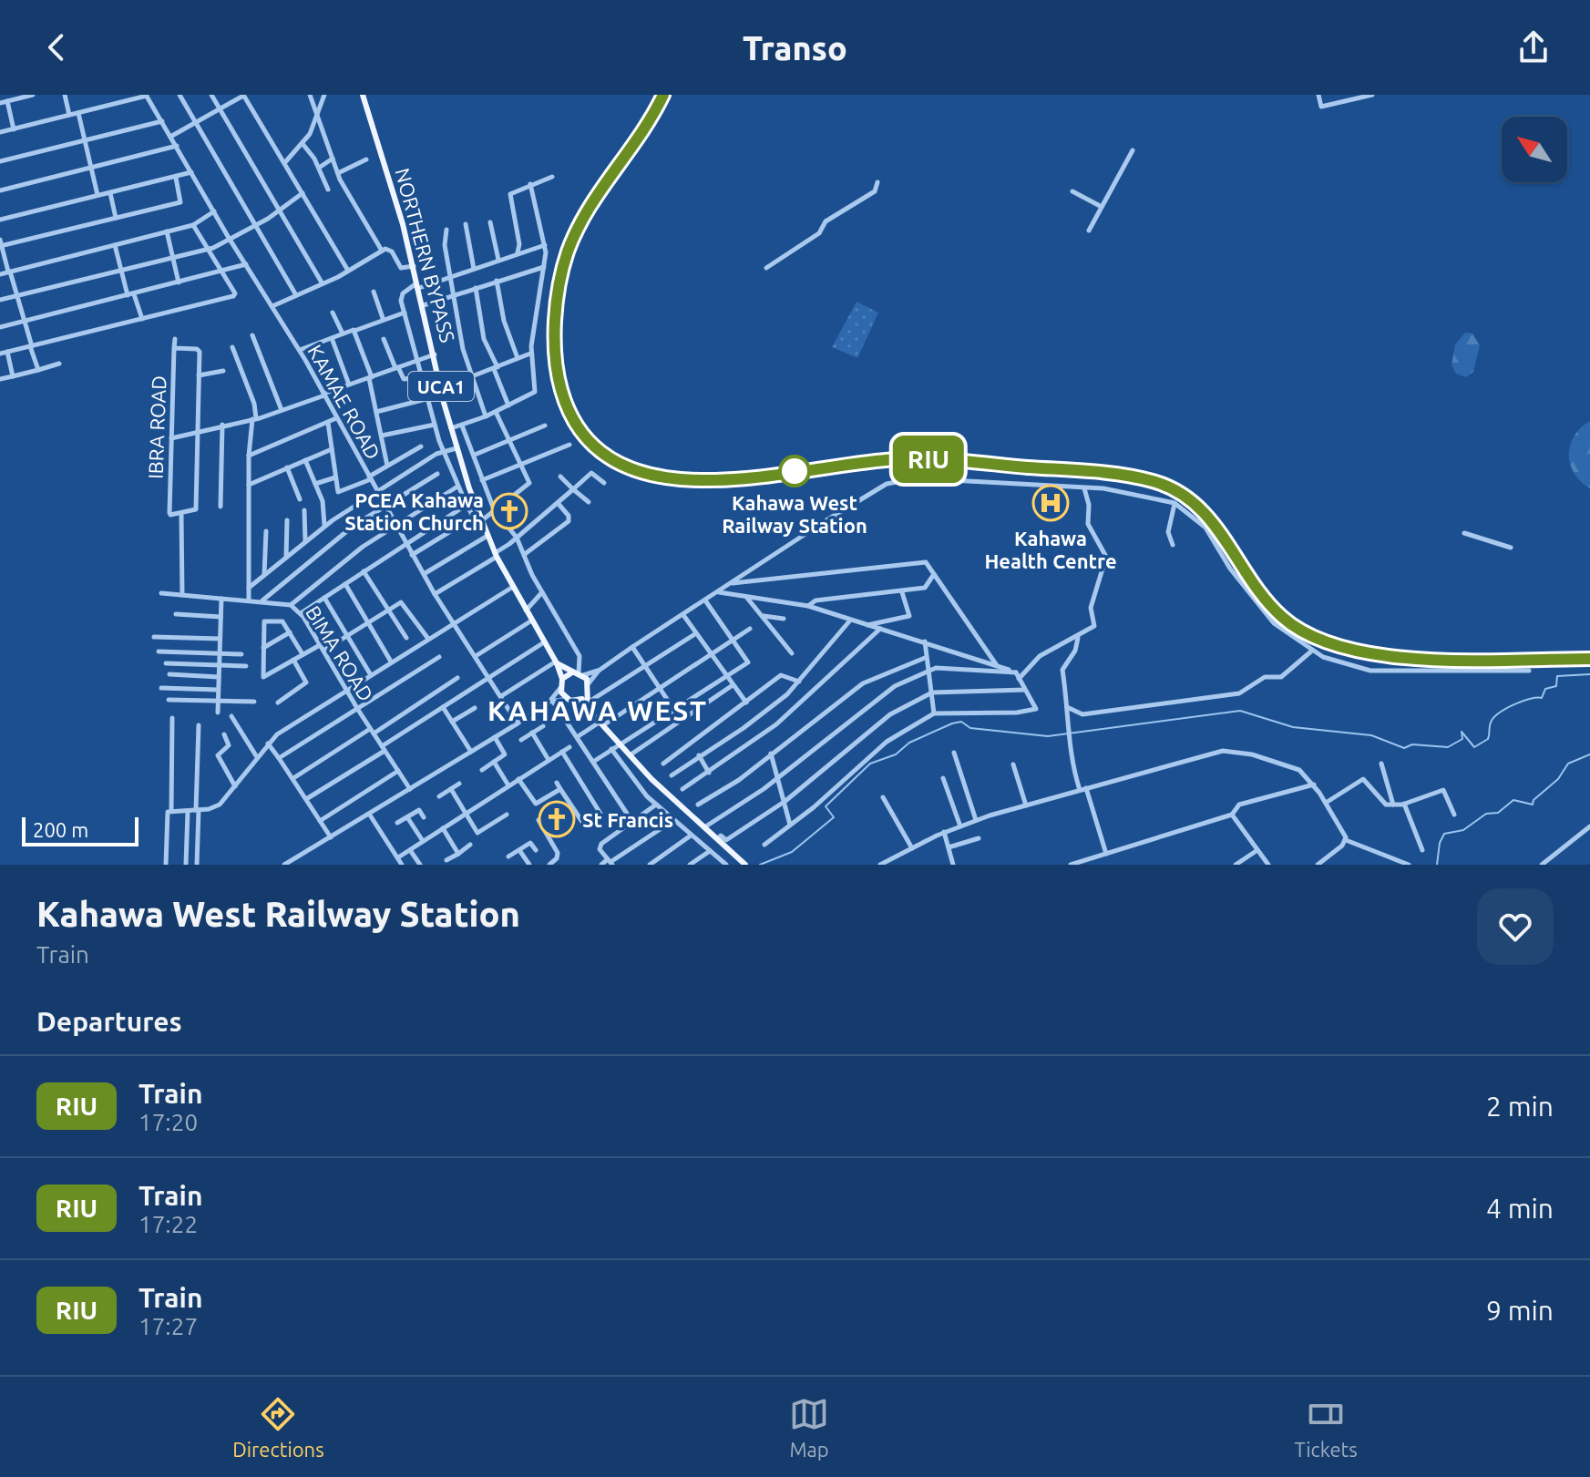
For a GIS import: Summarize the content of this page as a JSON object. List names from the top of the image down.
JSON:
{
  "streets": {
    "main road": ["NORTHERN BYPASS", "UCA1"],
    "street": ["KAMAE ROAD", "IBRA ROAD", "BIMA ROAD"]
  },
  "districts": ["KAHAWA WEST"],
  "places": {
    "other": ["Kahawa West Railway Station"],
    "hospital": ["Kahawa Health Centre"],
    "church": ["PCEA Kahawa Station Church", "St Francis"]
  },
  "scale_bar": "200 m",
  "north": "top left",
  "page": {
    "header": "Transo",
    "on_map": "RIU",
    "scale": "200 m",
    "heading": [
      ["Kahawa West Railway Station", "Train"],
      "Departures"
    ],
    "list": [
      {
        "mark": "RIU",
        "name": "Train",
        "note": "17:20",
        "value": "2 min"
      },
      {
        "mark": "RIU",
        "name": "Train",
        "note": "17:22",
        "value": "4 min"
      },
      {
        "mark": "RIU",
        "name": "Train",
        "note": "17:27",
        "value": "9 min"
      }
    ],
    "tabs": ["Directions", "Map", "Tickets"]
  }
}
